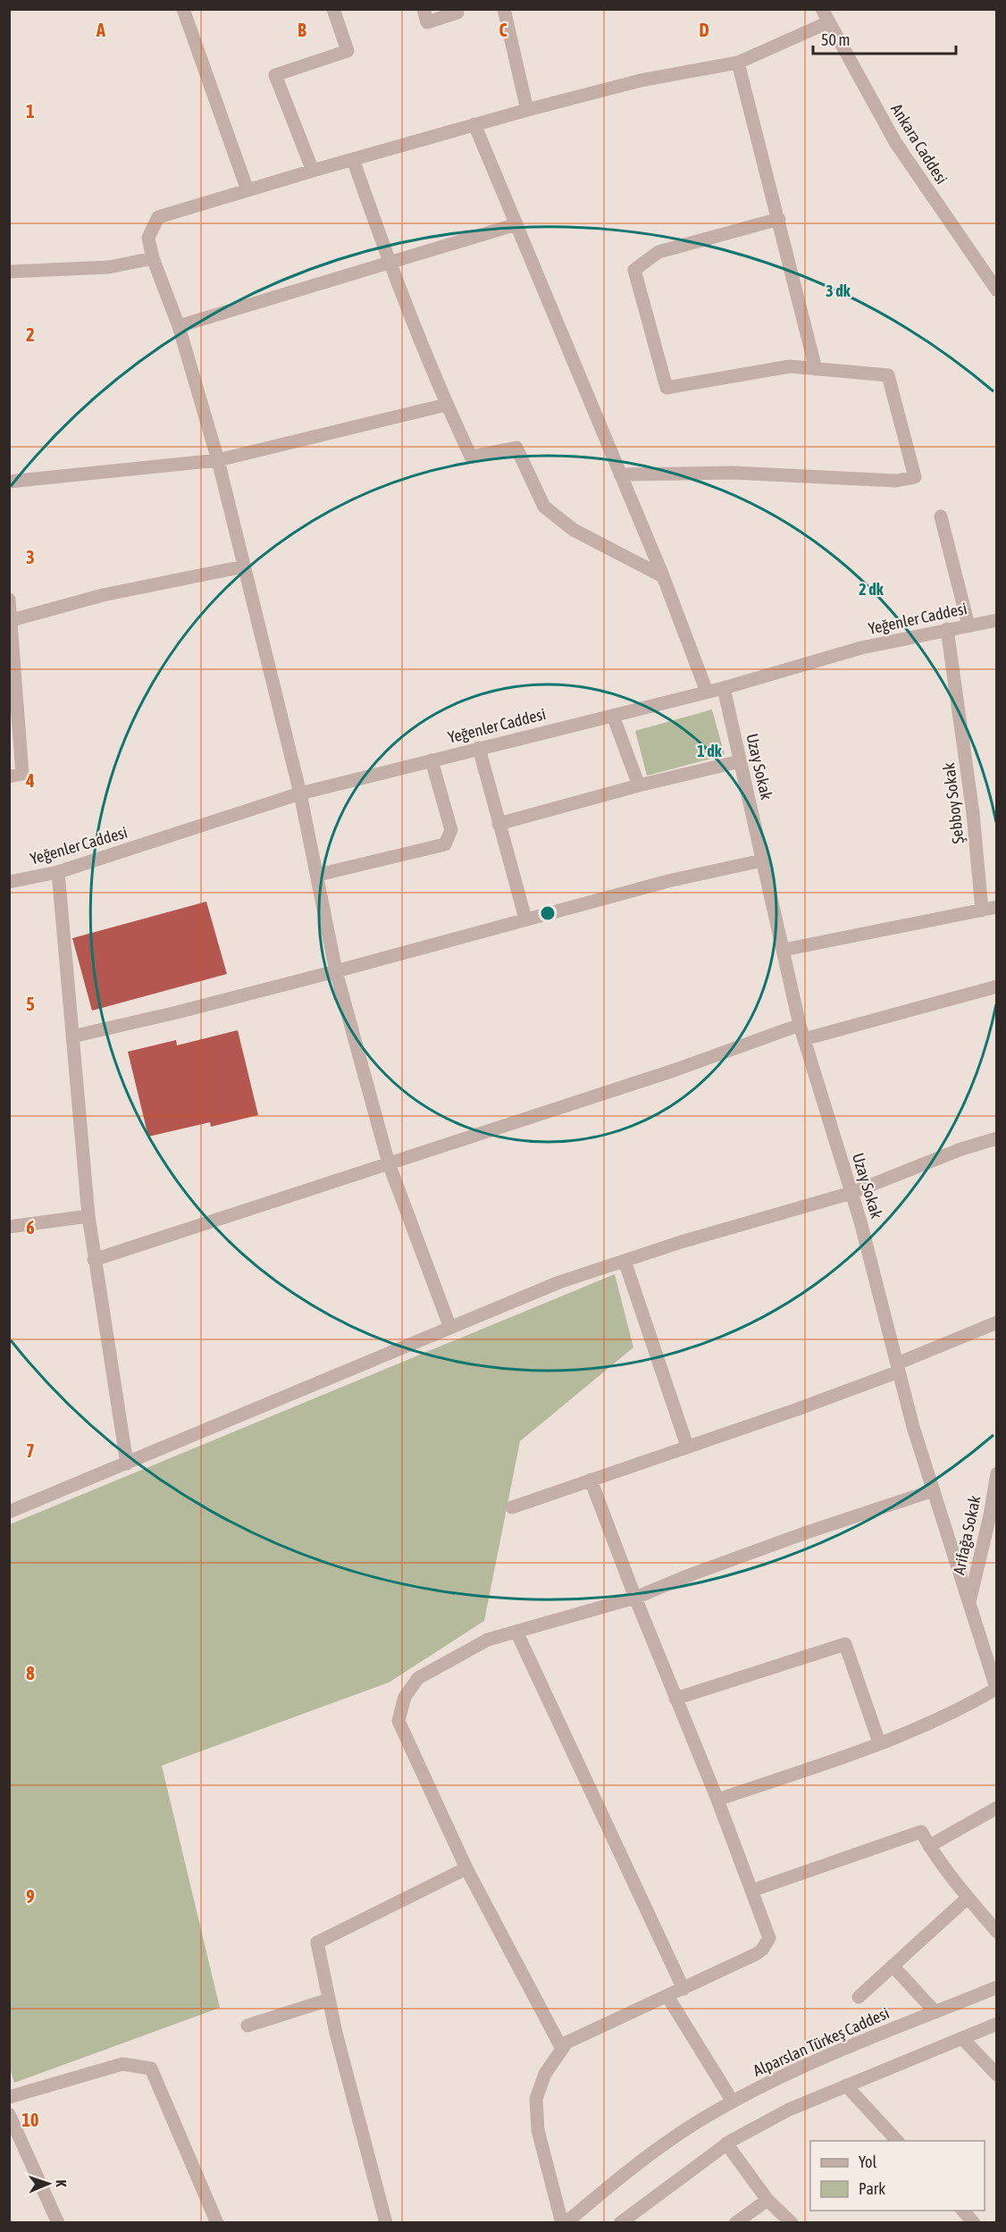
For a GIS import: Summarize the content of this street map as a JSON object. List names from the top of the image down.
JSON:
{
  "streets": {
    "street": [
      "Ankara Caddesi",
      "Yeğenler Caddesi",
      "Uzay Sokak",
      "Şebboy Sokak",
      "Arifağa Sokak",
      "Alparslan Türkeş Caddesi"
    ]
  },
  "crossings": [
    ["Yeğenler Caddesi", "Uzay Sokak"],
    ["Yeğenler Caddesi", "Şebboy Sokak"],
    ["Uzay Sokak", "Arifağa Sokak"]
  ],
  "legend": ["Yol", "Park"],
  "scale_bar": "50 m",
  "north": "right",
  "grid": {
    "columns": [
      "A",
      "B",
      "C",
      "D"
    ],
    "rows": [
      "1",
      "2",
      "3",
      "4",
      "5",
      "6",
      "7",
      "8",
      "9",
      "10"
    ]
  },
  "rings": ["3 dk", "2 dk", "1 dk"]
}
